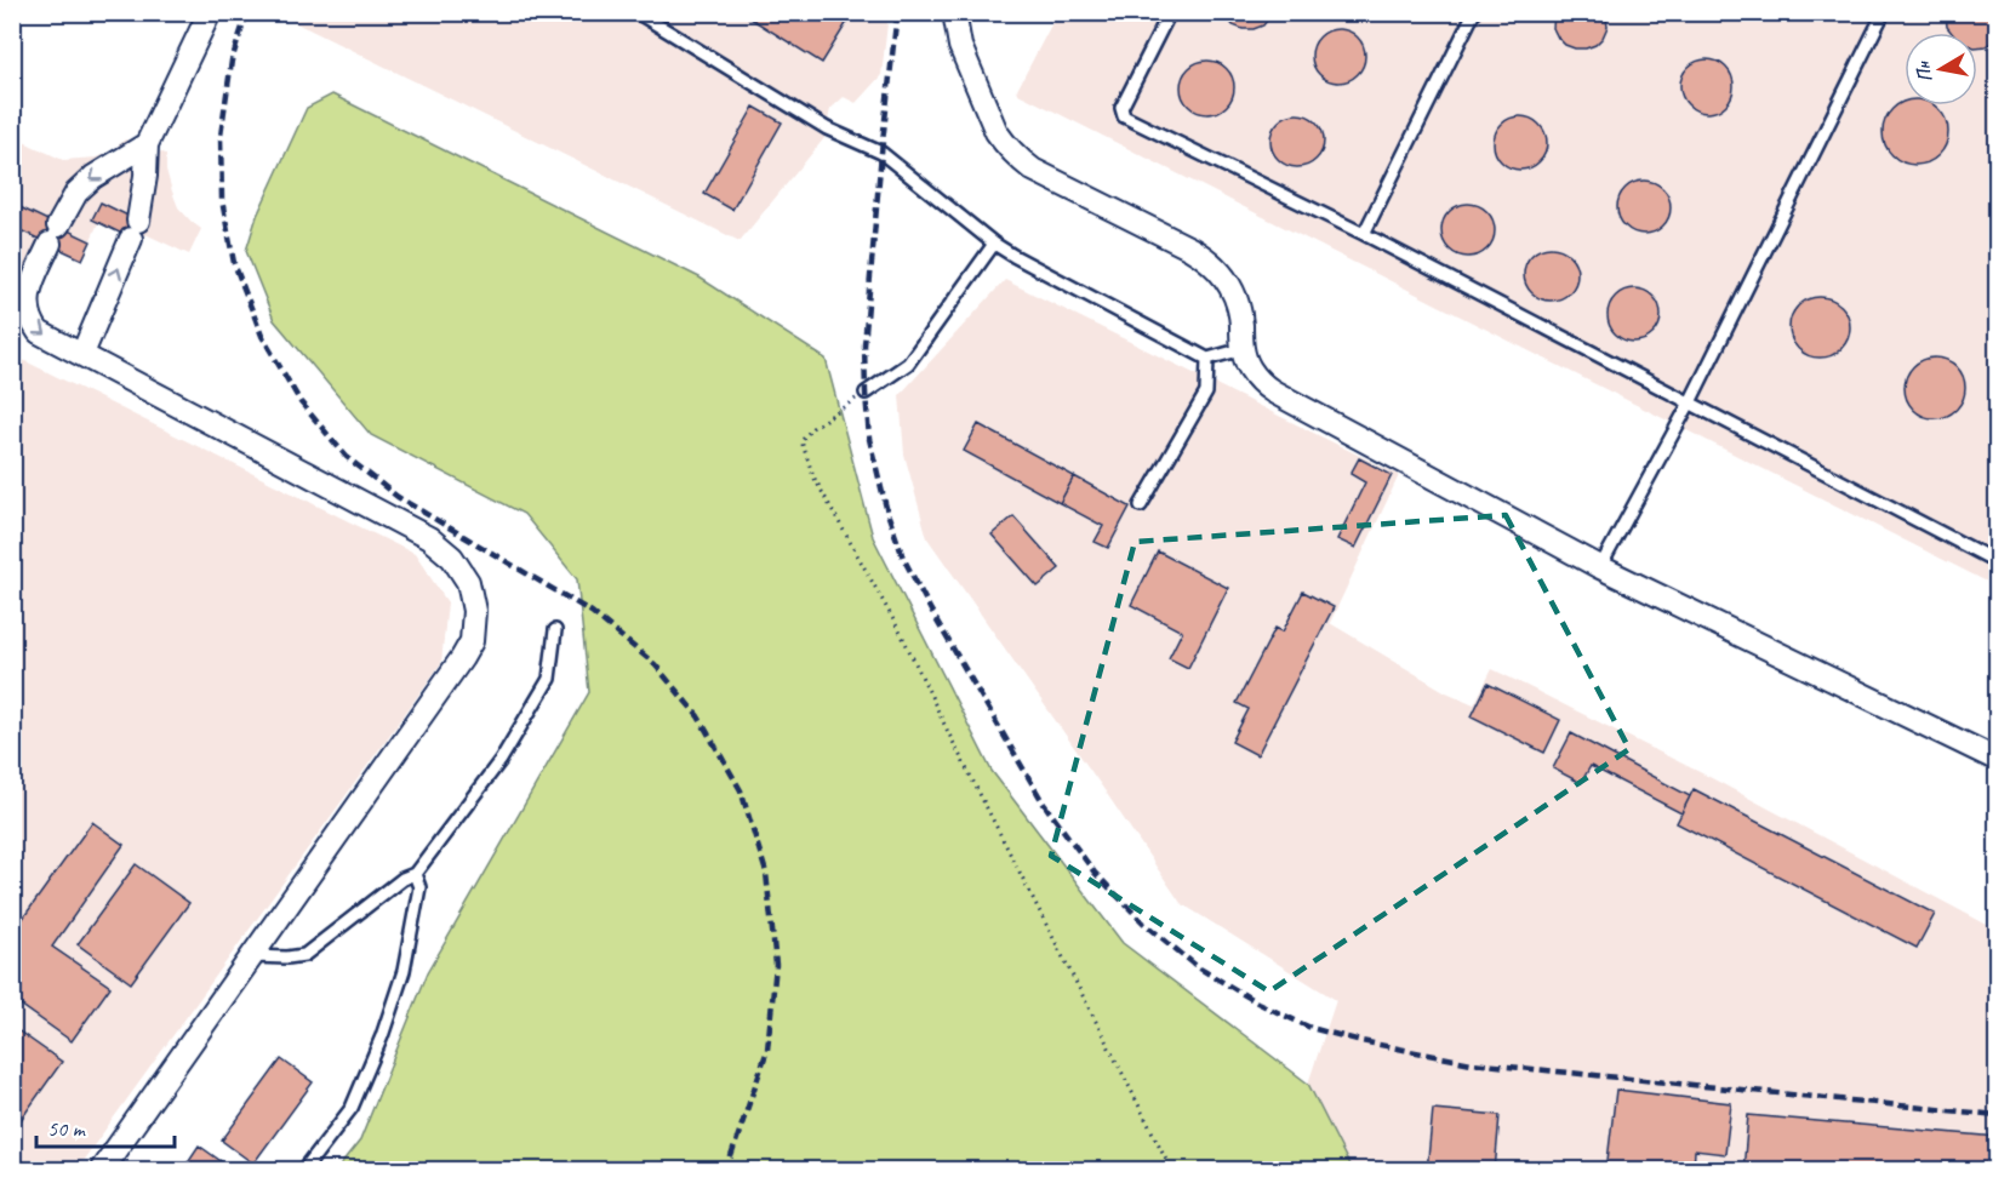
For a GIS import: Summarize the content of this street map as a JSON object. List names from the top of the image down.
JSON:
{
  "scale_bar": "50 m",
  "north": "left"
}
